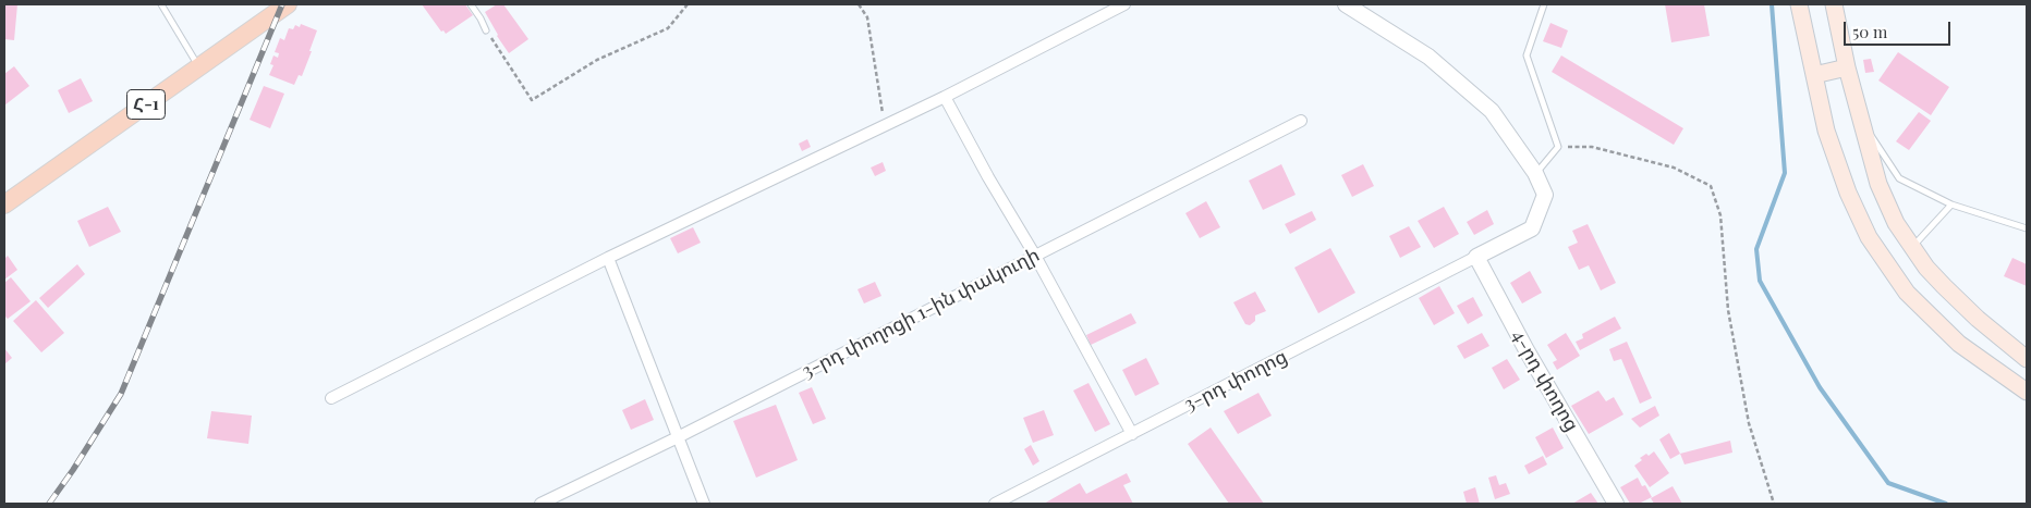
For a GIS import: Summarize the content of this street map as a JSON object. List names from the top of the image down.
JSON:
{
  "streets": {
    "main road": ["Հ-1"],
    "street": ["3-րդ փողոցի 1-ին փակուղի", "3-րդ փողոց", "4-րդ փողոց"]
  },
  "crossings": [
    ["3-րդ փողոց", "4-րդ փողոց"]
  ],
  "scale_bar": "50 m"
}
